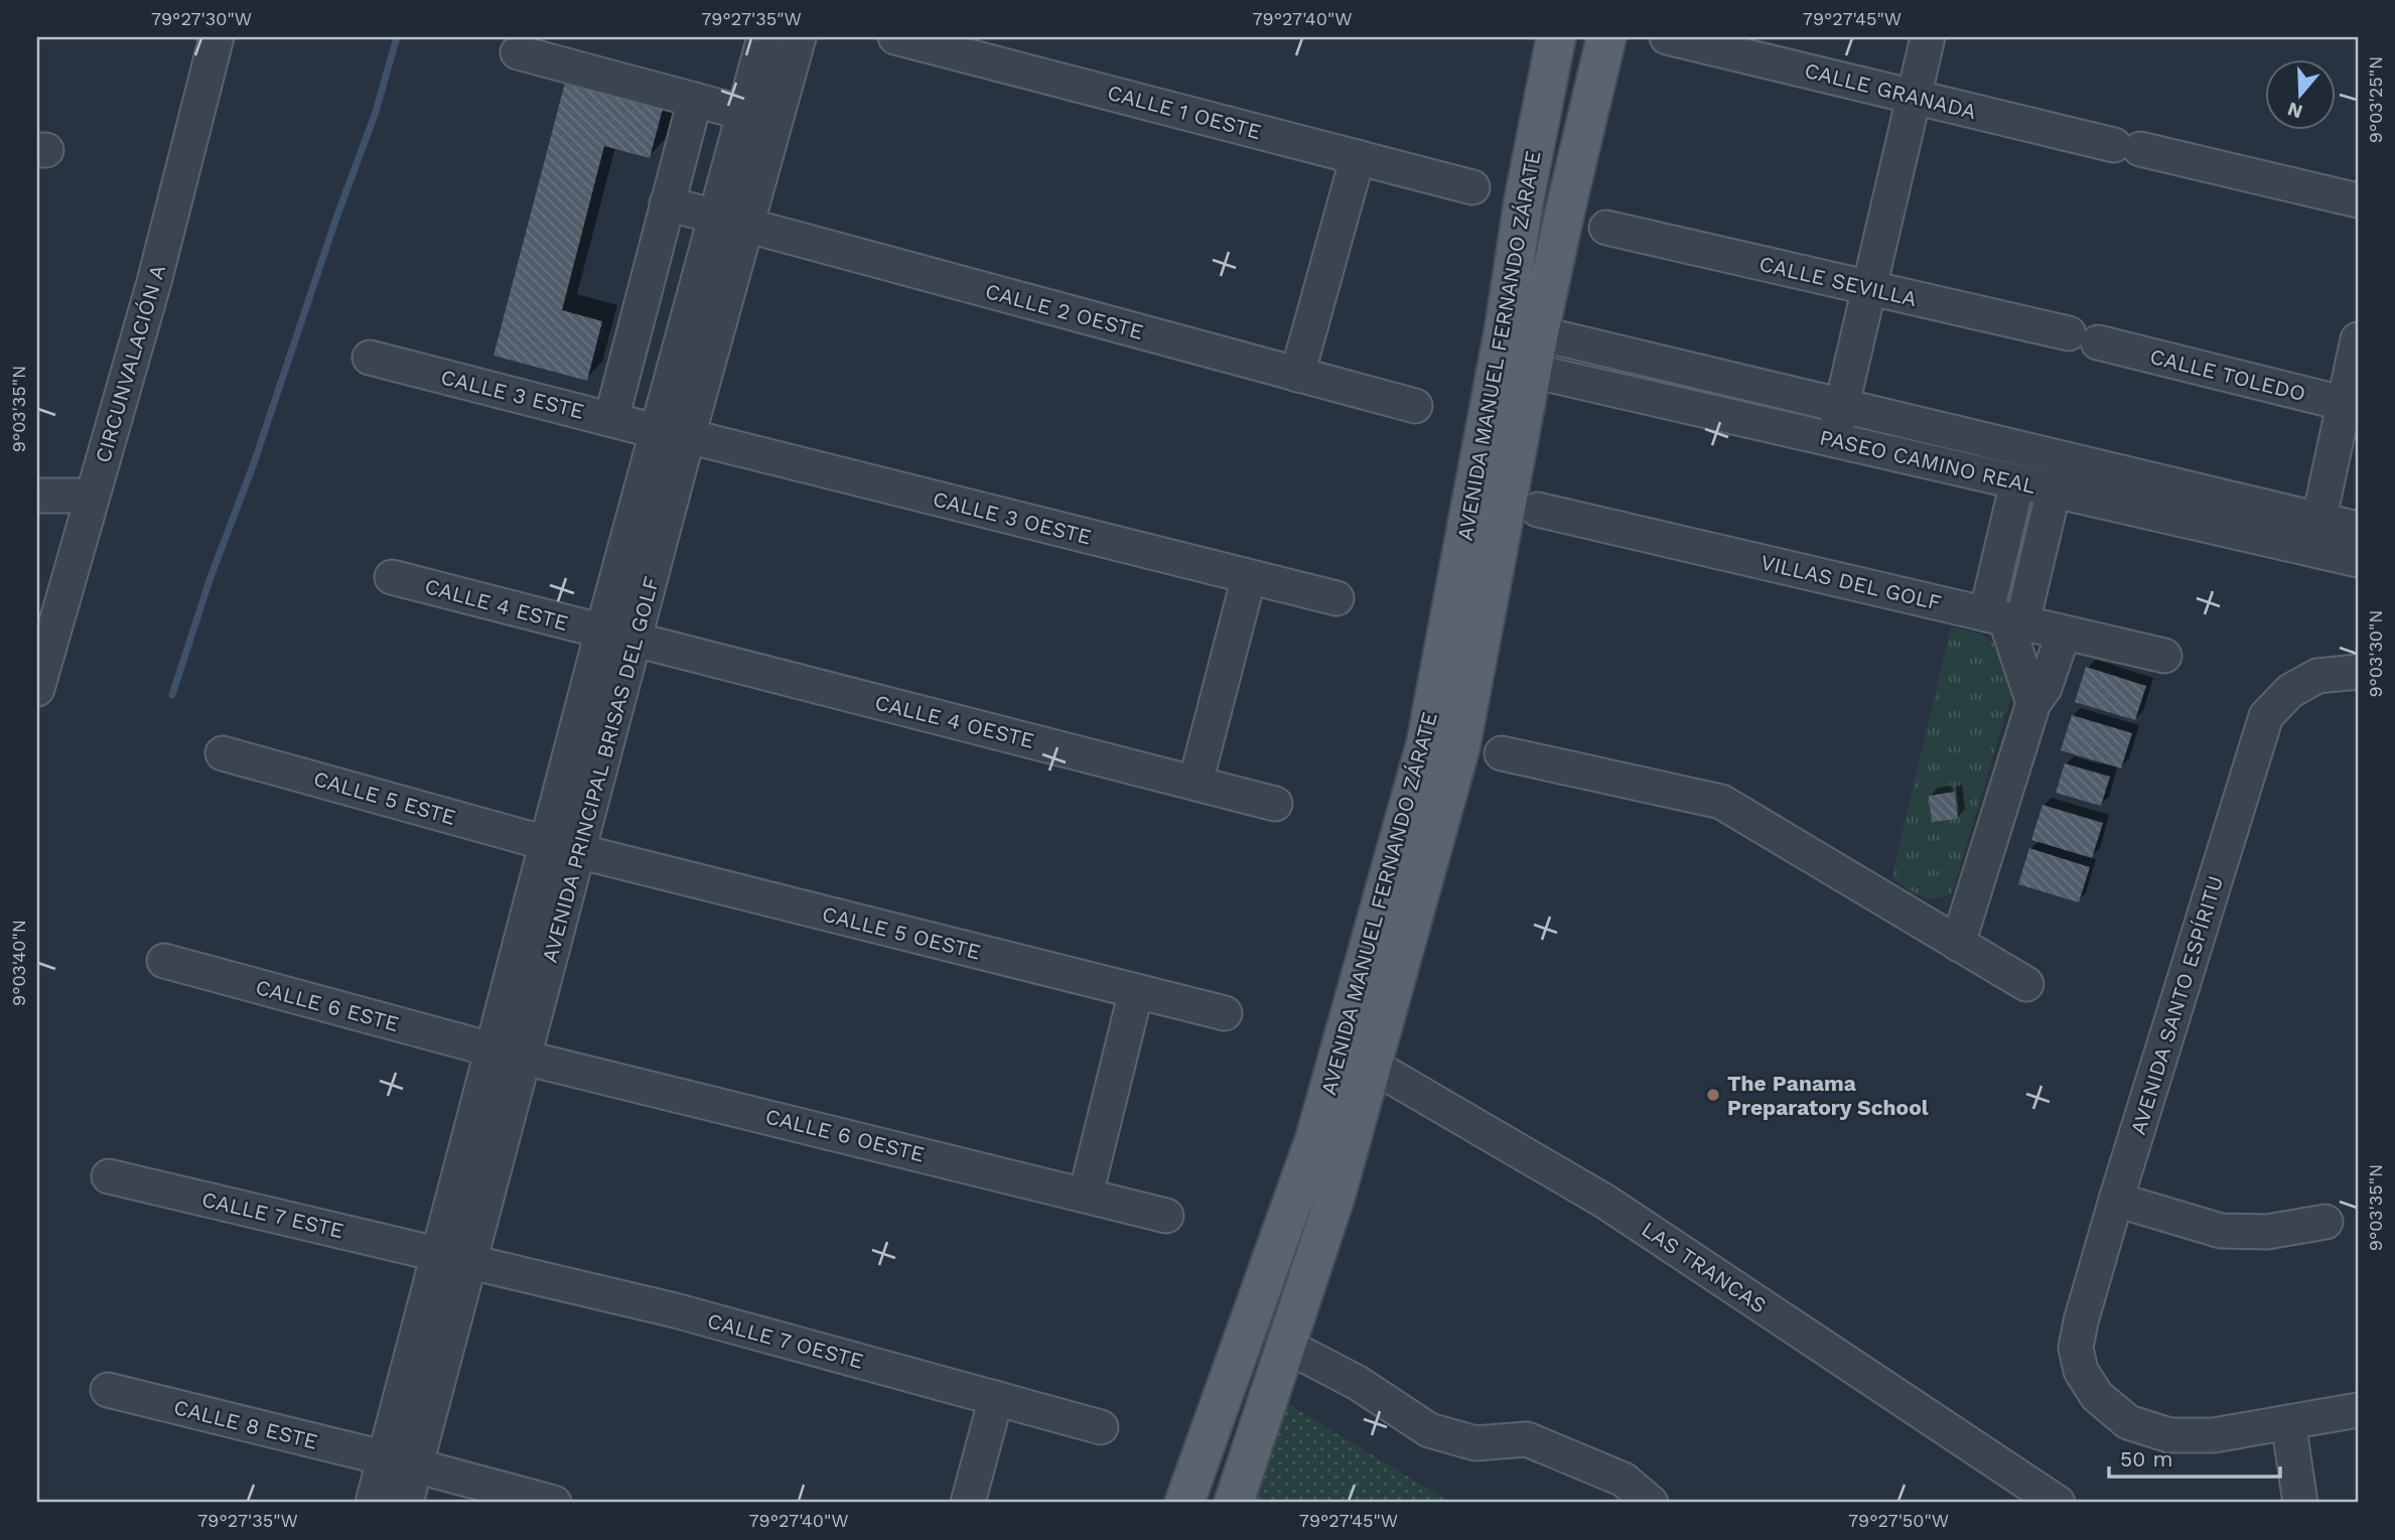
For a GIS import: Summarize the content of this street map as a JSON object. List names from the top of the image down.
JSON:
{
  "streets": {
    "main road": ["AVENIDA MANUEL FERNANDO ZÁRATE"],
    "street": [
      "CALLE GRANADA",
      "CALLE 1 OESTE",
      "CALLE SEVILLA",
      "CALLE 2 OESTE",
      "CIRCUNVALACIÓN A",
      "CALLE TOLEDO",
      "CALLE 3 ESTE",
      "PASEO CAMINO REAL",
      "CALLE 3 OESTE",
      "VILLAS DEL GOLF",
      "CALLE 4 ESTE",
      "CALLE 4 OESTE",
      "AVENIDA PRINCIPAL BRISAS DEL GOLF",
      "CALLE 5 ESTE",
      "CALLE 5 OESTE",
      "CALLE 6 ESTE",
      "AVENIDA SANTO ESPÍRITU",
      "CALLE 6 OESTE",
      "CALLE 7 ESTE",
      "LAS TRANCAS",
      "CALLE 7 OESTE",
      "CALLE 8 ESTE"
    ]
  },
  "crossings": [
    ["CALLE SEVILLA", "CALLE TOLEDO"],
    ["CALLE 2 OESTE", "AVENIDA PRINCIPAL BRISAS DEL GOLF"],
    ["AVENIDA MANUEL FERNANDO ZÁRATE", "PASEO CAMINO REAL"],
    ["AVENIDA MANUEL FERNANDO ZÁRATE", "LAS TRANCAS"],
    ["CALLE 3 ESTE", "CALLE 3 OESTE"],
    ["CALLE 3 ESTE", "AVENIDA PRINCIPAL BRISAS DEL GOLF"],
    ["CALLE 3 OESTE", "AVENIDA PRINCIPAL BRISAS DEL GOLF"],
    ["CALLE 4 ESTE", "CALLE 4 OESTE"],
    ["CALLE 4 ESTE", "AVENIDA PRINCIPAL BRISAS DEL GOLF"],
    ["CALLE 4 OESTE", "AVENIDA PRINCIPAL BRISAS DEL GOLF"],
    ["AVENIDA PRINCIPAL BRISAS DEL GOLF", "CALLE 5 ESTE"],
    ["AVENIDA PRINCIPAL BRISAS DEL GOLF", "CALLE 5 OESTE"],
    ["AVENIDA PRINCIPAL BRISAS DEL GOLF", "CALLE 6 ESTE"],
    ["AVENIDA PRINCIPAL BRISAS DEL GOLF", "CALLE 6 OESTE"],
    ["AVENIDA PRINCIPAL BRISAS DEL GOLF", "CALLE 7 ESTE"],
    ["AVENIDA PRINCIPAL BRISAS DEL GOLF", "CALLE 7 OESTE"],
    ["AVENIDA PRINCIPAL BRISAS DEL GOLF", "CALLE 8 ESTE"],
    ["CALLE 5 ESTE", "CALLE 5 OESTE"],
    ["CALLE 6 ESTE", "CALLE 6 OESTE"],
    ["CALLE 7 ESTE", "CALLE 7 OESTE"]
  ],
  "places": ["The Panama Preparatory School"],
  "scale_bar": "50 m",
  "north": "bottom",
  "coordinates": [
    "79°27'30\"W",
    "79°27'35\"W",
    "79°27'40\"W",
    "79°27'45\"W",
    "9°03'25\"N",
    "9°03'35\"N",
    "9°03'30\"N",
    "9°03'40\"N",
    "79°27'50\"W"
  ]
}
